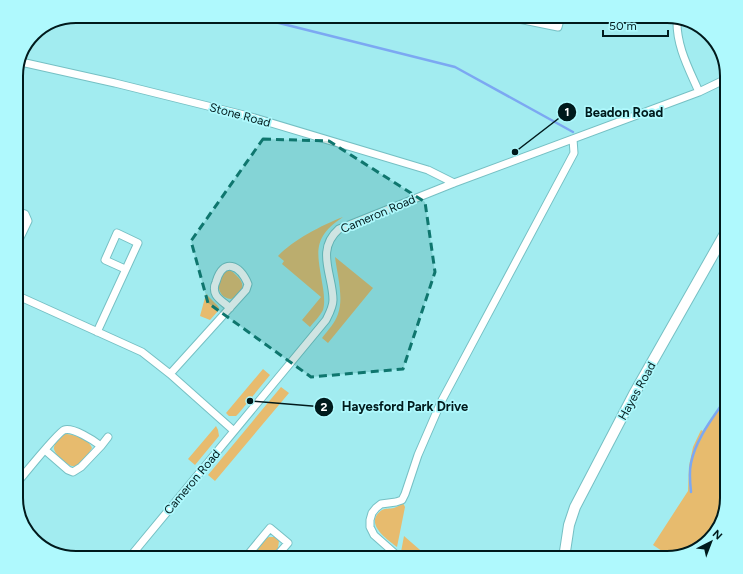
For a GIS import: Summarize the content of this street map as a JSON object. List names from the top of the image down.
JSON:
{
  "streets": {
    "main road": ["Hayes Road"],
    "street": ["Stone Road", "Cameron Road"]
  },
  "crossings": [
    ["Stone Road", "Cameron Road"]
  ],
  "places": ["Beadon Road", "Hayesford Park Drive"],
  "scale_bar": "50 m",
  "north": "top right"
}
